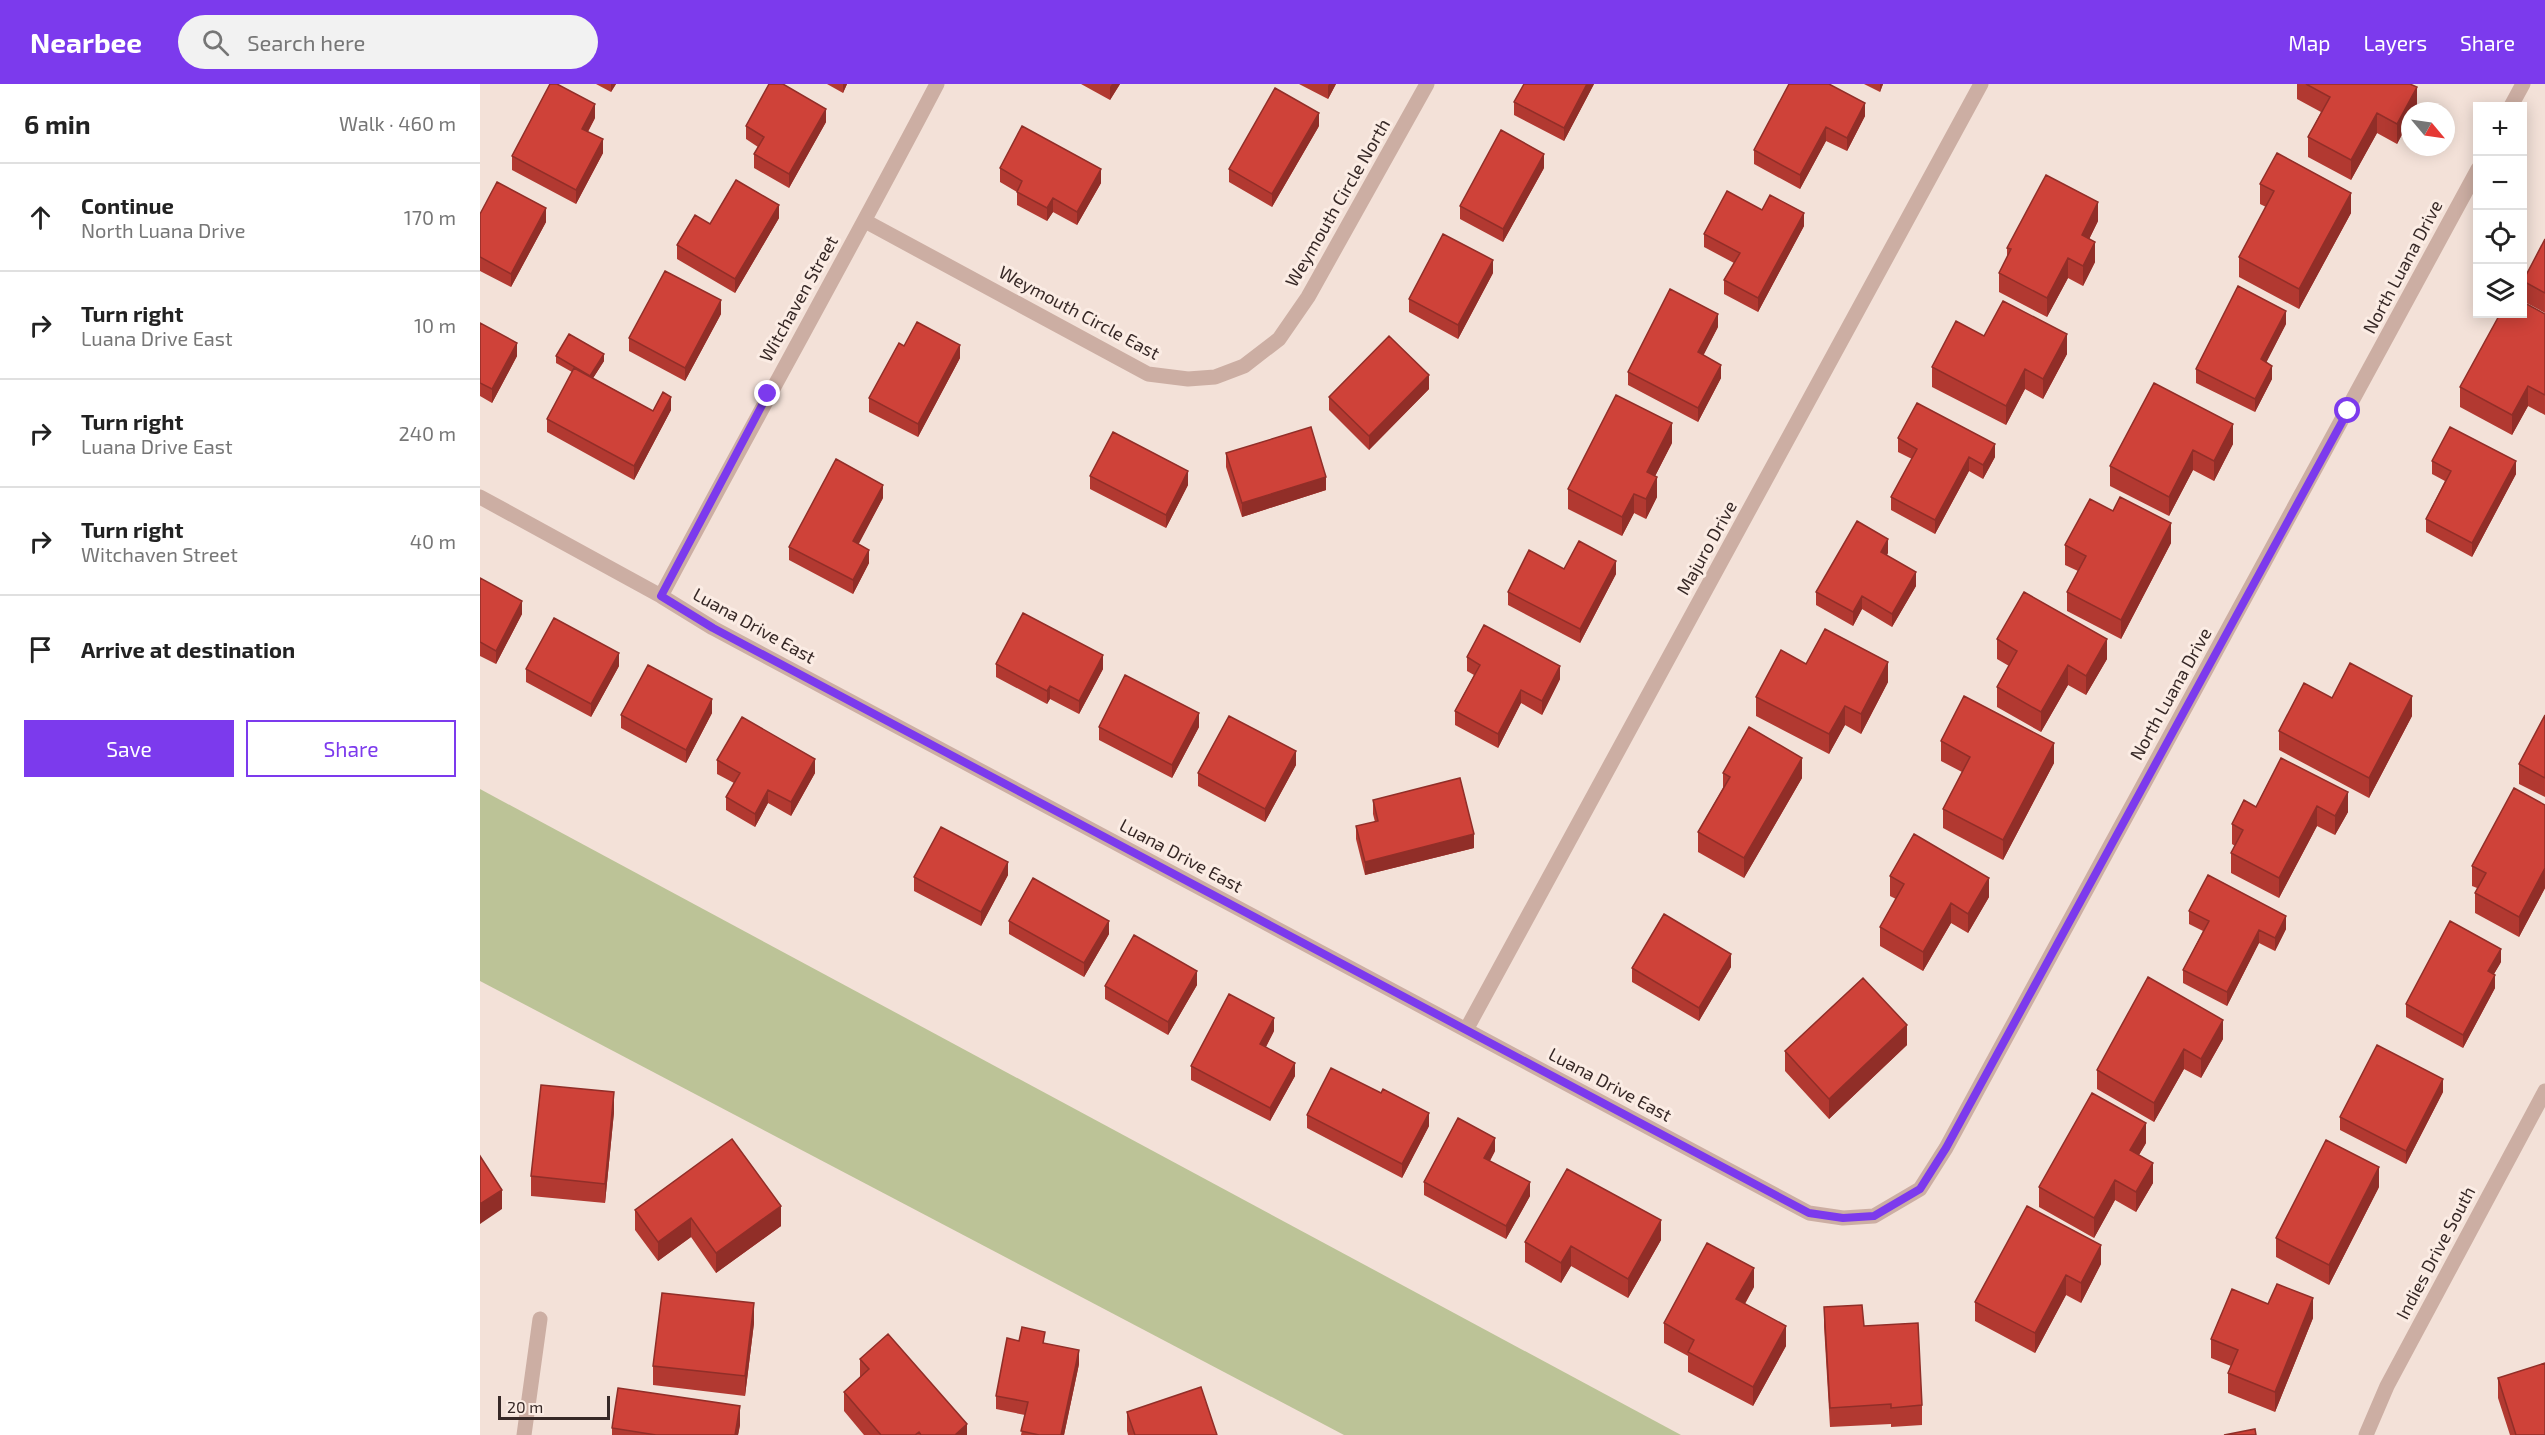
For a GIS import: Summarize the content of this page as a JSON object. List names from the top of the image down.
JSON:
{
  "streets": {
    "street": [
      "Weymouth Circle North",
      "North Luana Drive",
      "Witchaven Street",
      "Weymouth Circle East",
      "Majuro Drive",
      "Luana Drive East",
      "Indies Drive South"
    ]
  },
  "crossings": [
    ["Weymouth Circle North", "Weymouth Circle East"],
    ["North Luana Drive", "Luana Drive East"],
    ["Witchaven Street", "Weymouth Circle East"],
    ["Witchaven Street", "Luana Drive East"],
    ["Majuro Drive", "Luana Drive East"]
  ],
  "scale_bar": "20 m",
  "north": "bottom right",
  "page": {
    "header": "Nearbee",
    "search": "Search here",
    "nav": ["Map", "Layers", "Share"],
    "heading": ["6 min", "Walk · 460 m"],
    "map_buttons": ["+", "−"],
    "list": [
      ["Continue", "North Luana Drive", "170 m"],
      ["Turn right", "Luana Drive East", "10 m"],
      ["Turn right", "Luana Drive East", "240 m"],
      ["Turn right", "Witchaven Street", "40 m"],
      "Arrive at destination"
    ],
    "buttons": ["Save", "Share"],
    "scale": "20 m"
  }
}
